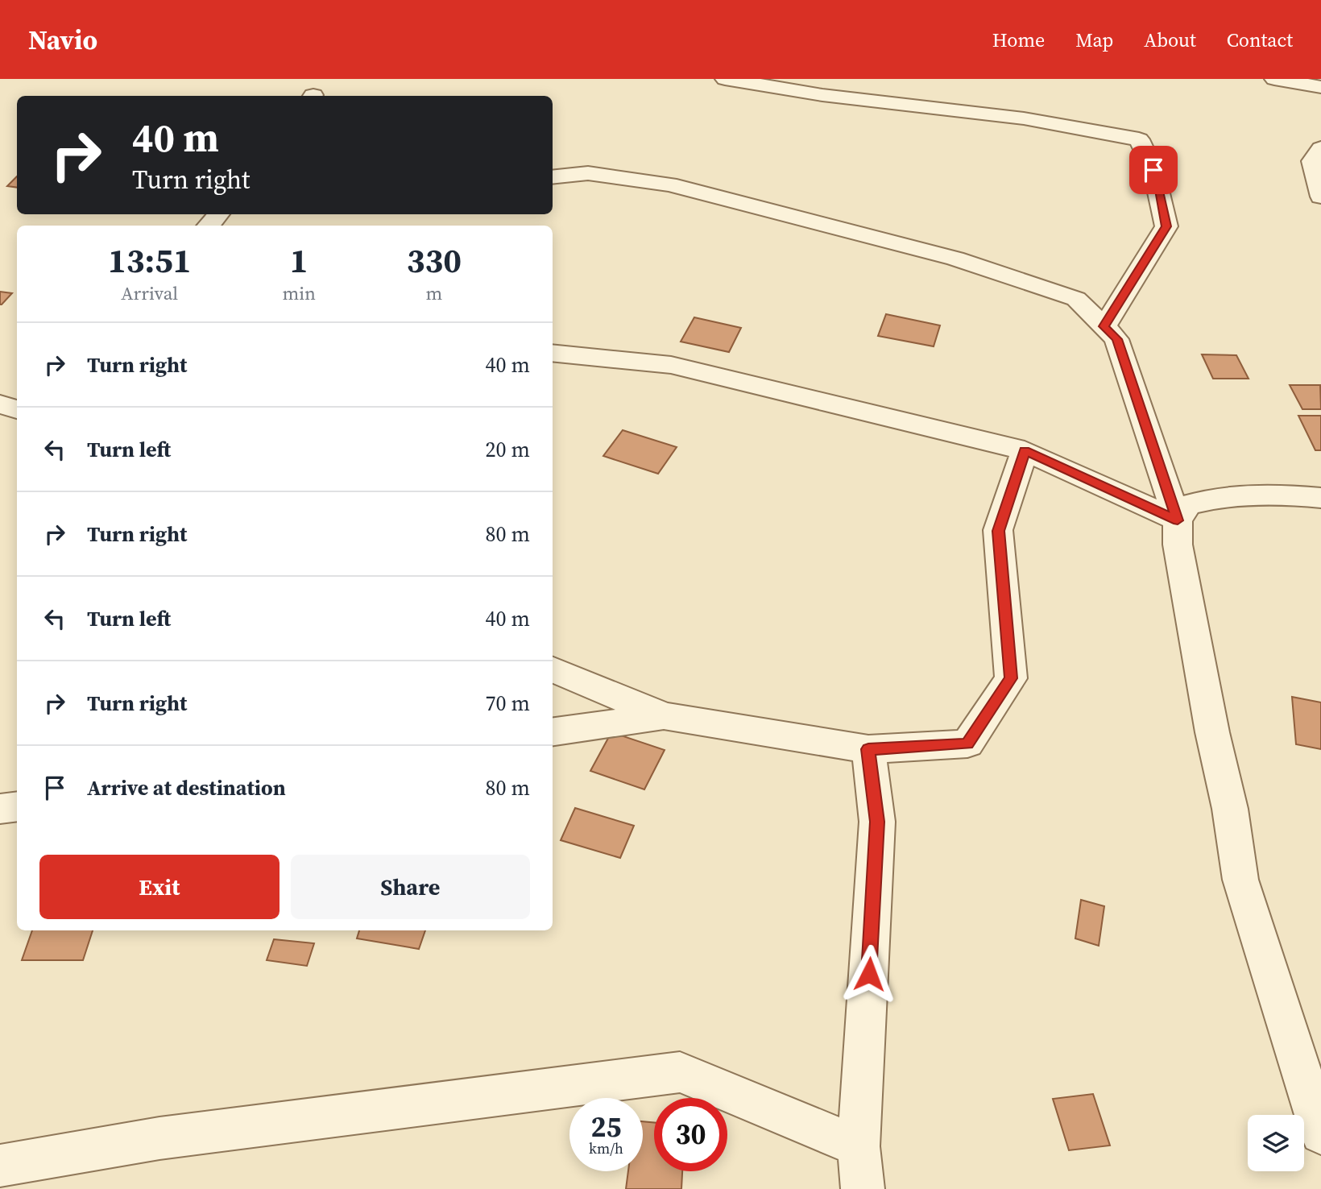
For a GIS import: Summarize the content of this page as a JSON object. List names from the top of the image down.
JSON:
{
  "page": {
    "header": "Navio",
    "nav": [
      "Home",
      "Map",
      "About",
      "Contact"
    ],
    "turn": ["40 m", "Turn right"],
    "eta": [
      "13:51",
      "Arrival",
      "1",
      "min",
      "330",
      "m"
    ],
    "list": [
      {
        "name": "Turn right",
        "value": "40 m"
      },
      {
        "name": "Turn left",
        "value": "20 m"
      },
      {
        "name": "Turn right",
        "value": "80 m"
      },
      {
        "name": "Turn left",
        "value": "40 m"
      },
      {
        "name": "Turn right",
        "value": "70 m"
      },
      {
        "name": "Arrive at destination",
        "value": "80 m"
      }
    ],
    "buttons": ["Exit", "Share"],
    "speed": "25 km/h",
    "limit": "30"
  }
}
